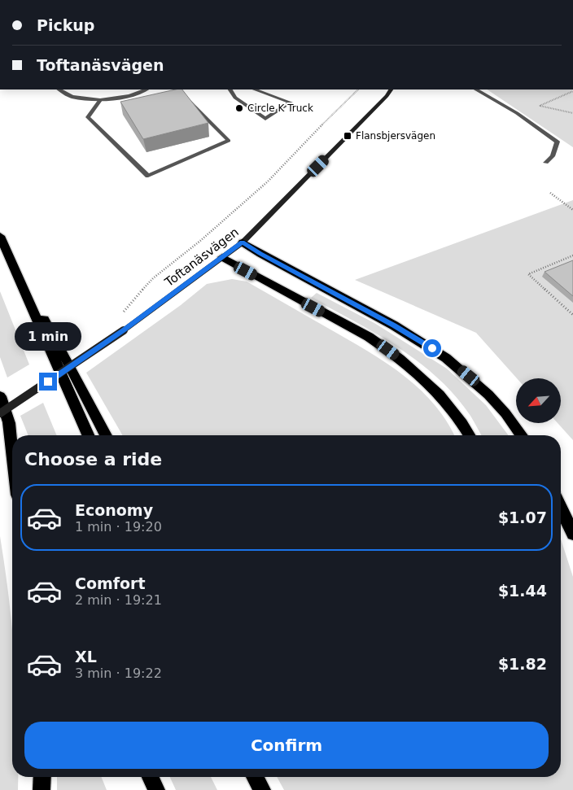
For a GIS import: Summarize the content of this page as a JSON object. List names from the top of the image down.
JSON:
{
  "streets": {
    "street": ["Toftanäsvägen"]
  },
  "places": {
    "other": ["Circle K Truck"],
    "transit": ["Flansbjersvägen"]
  },
  "north": "bottom left",
  "page": {
    "banner": ["Pickup", "Toftanäsvägen"],
    "bubble": "1 min",
    "heading": "Choose a ride",
    "list": [
      {
        "name": "Economy",
        "note": "1 min · 19:20",
        "value": "$1.07"
      },
      {
        "name": "Comfort",
        "note": "2 min · 19:21",
        "value": "$1.44"
      },
      {
        "name": "XL",
        "note": "3 min · 19:22",
        "value": "$1.82"
      }
    ],
    "buttons": "Confirm"
  }
}
